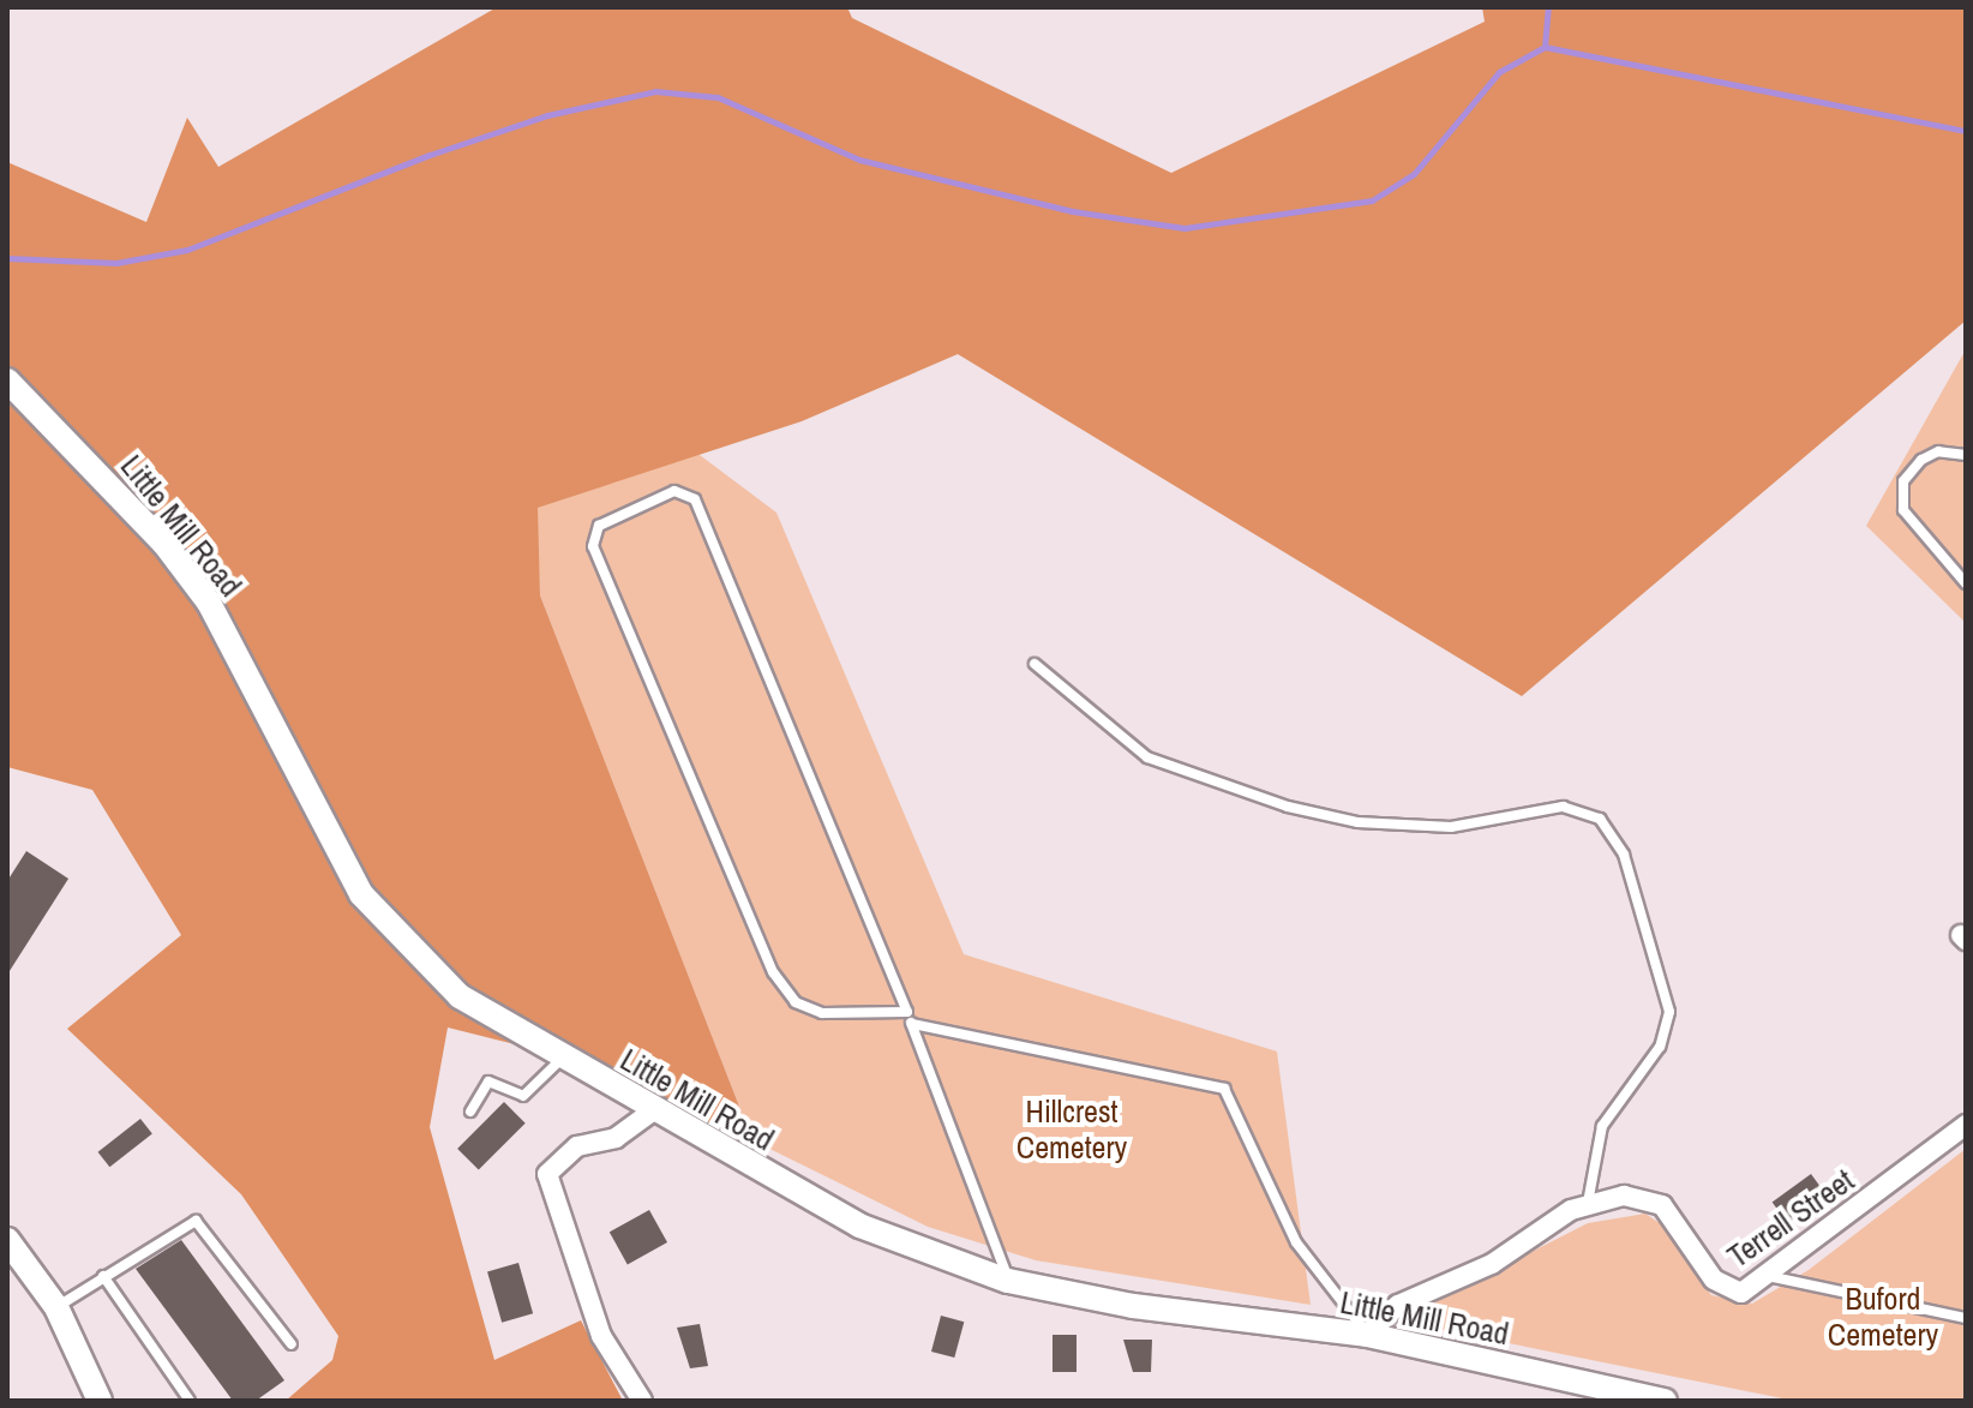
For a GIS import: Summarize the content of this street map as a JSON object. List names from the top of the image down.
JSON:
{
  "streets": {
    "street": ["Little Mill Road", "Terrell Street"]
  },
  "crossings": [
    ["Little Mill Road", "Terrell Street"]
  ],
  "parks": ["Hillcrest Cemetery", "Buford Cemetery"]
}
